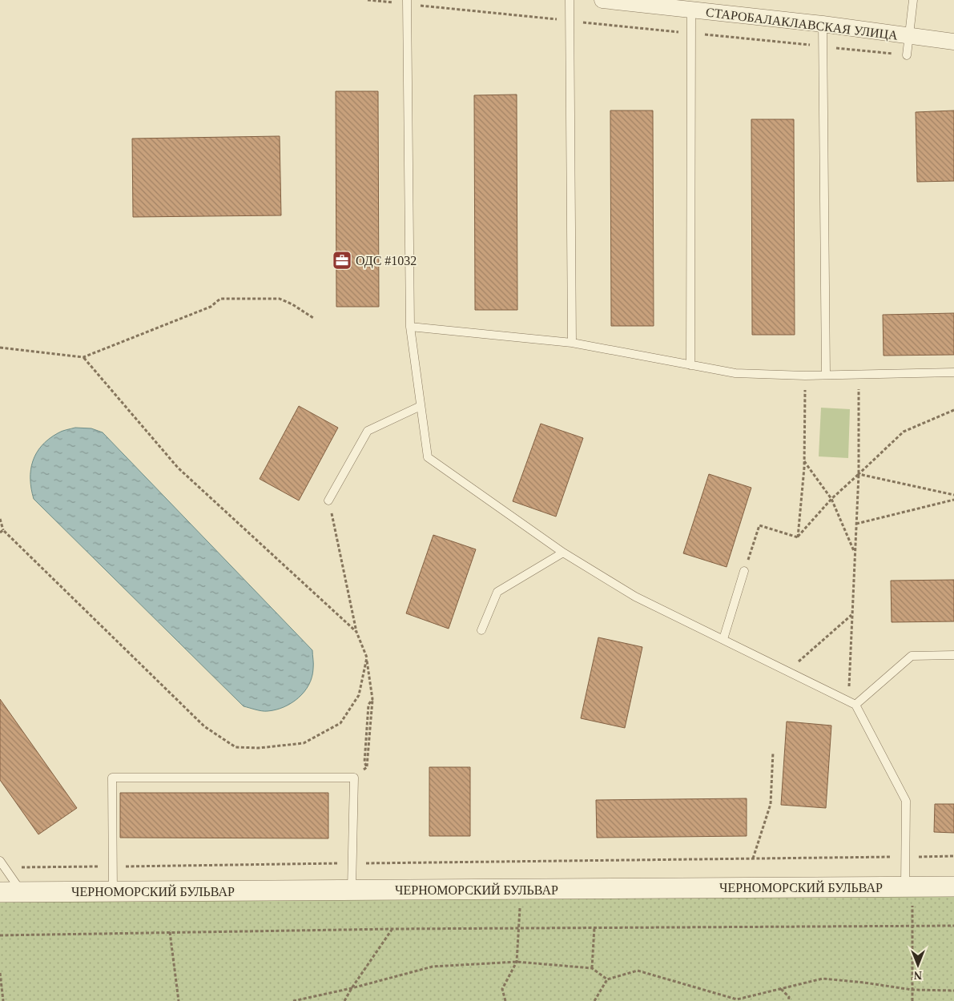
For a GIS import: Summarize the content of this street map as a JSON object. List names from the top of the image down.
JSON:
{
  "streets": {
    "street": ["СТАРОБАЛАКЛАВСКАЯ УЛИЦА", "ЧЕРНОМОРСКИЙ БУЛЬВАР"]
  },
  "places": {
    "office": ["ОДС #1032"]
  },
  "north": "bottom"
}
